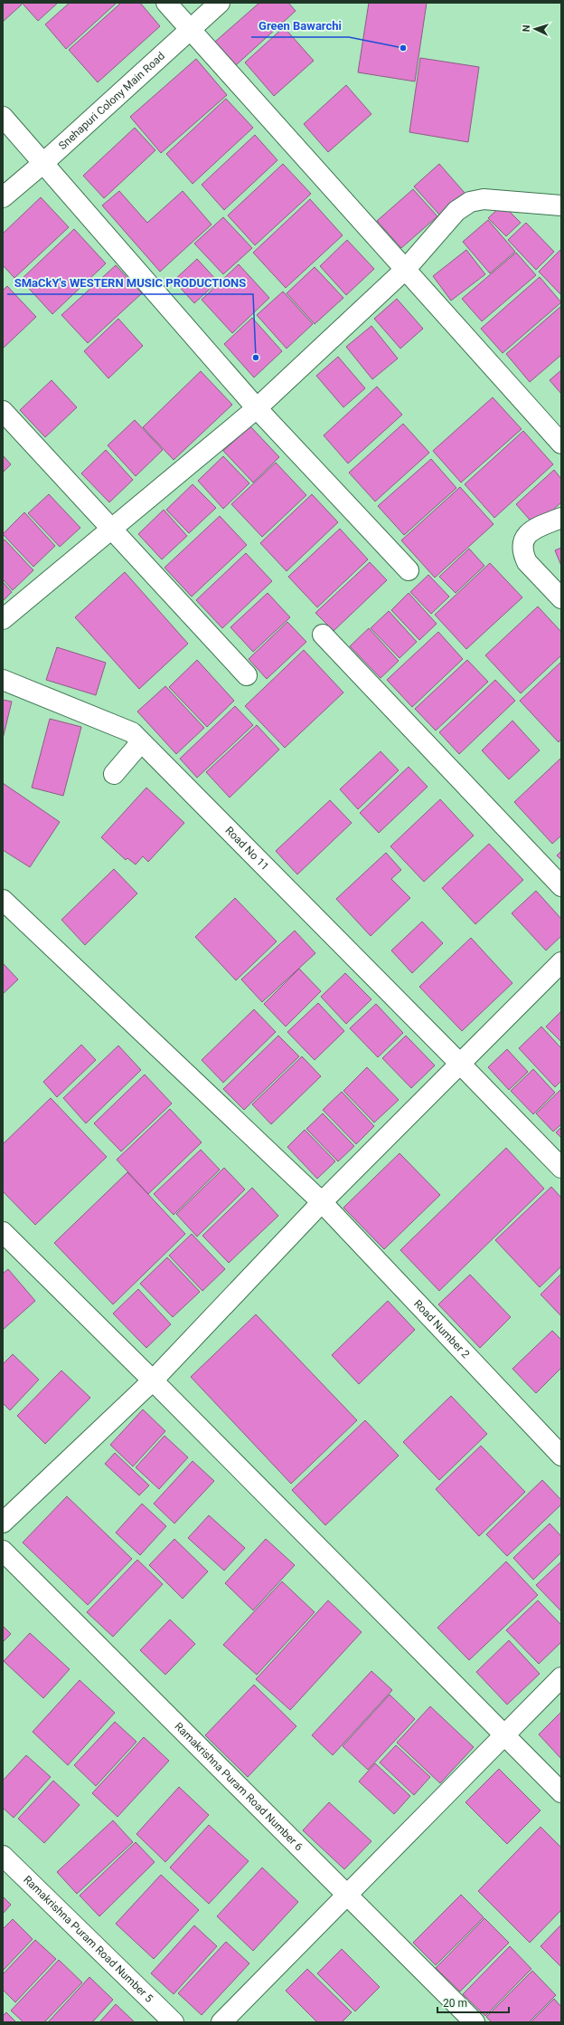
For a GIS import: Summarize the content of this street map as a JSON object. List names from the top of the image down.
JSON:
{
  "streets": {
    "street": [
      "Snehapuri Colony Main Road",
      "Road No 11",
      "Road Number 2",
      "Ramakrishna Puram Road Number 6",
      "Ramakrishna Puram Road Number 5"
    ]
  },
  "places": ["Green Bawarchi", "SMaCkY's WESTERN MUSIC PRODUCTIONS"],
  "scale_bar": "20 m",
  "north": "left"
}
